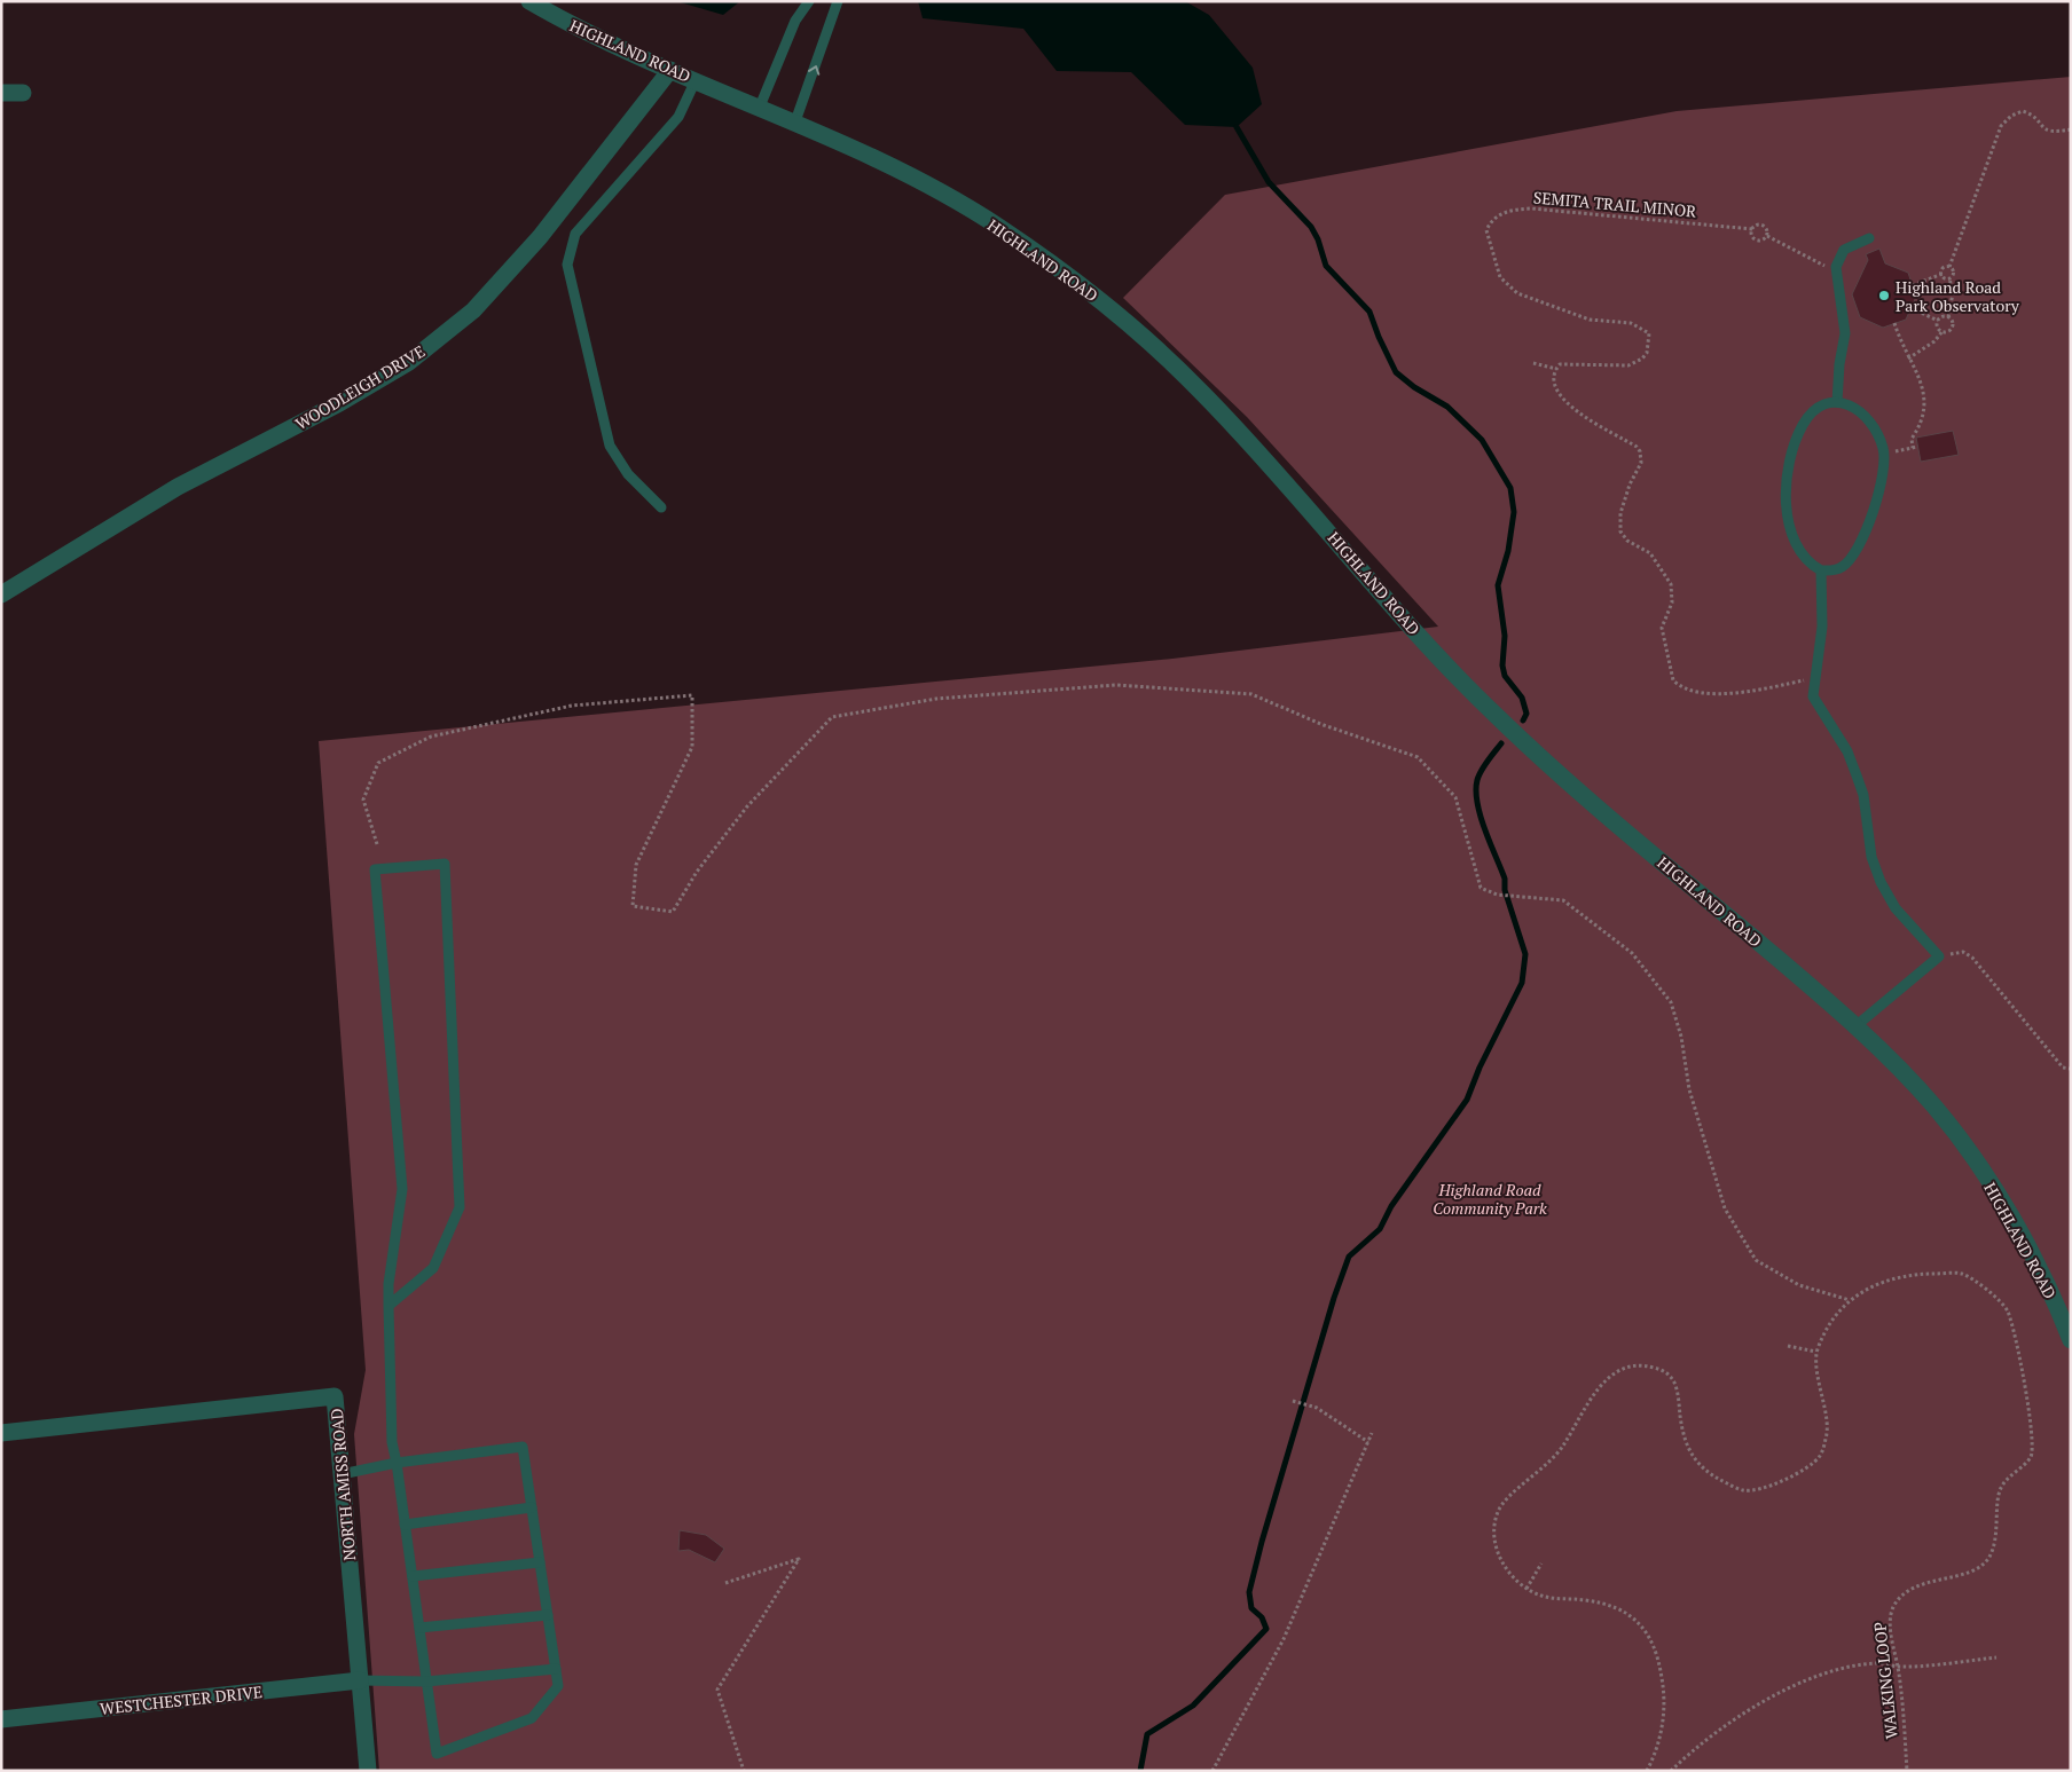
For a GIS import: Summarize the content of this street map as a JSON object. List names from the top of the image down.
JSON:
{
  "streets": {
    "street": [
      "HIGHLAND ROAD",
      "WOODLEIGH DRIVE",
      "NORTH AMISS ROAD",
      "WESTCHESTER DRIVE"
    ],
    "path": ["SEMITA TRAIL MINOR", "WALKING LOOP"]
  },
  "crossings": [
    ["HIGHLAND ROAD", "WOODLEIGH DRIVE"],
    ["NORTH AMISS ROAD", "WESTCHESTER DRIVE"]
  ],
  "parks": ["Highland Road Community Park"],
  "places": ["Highland Road Park Observatory"]
}
